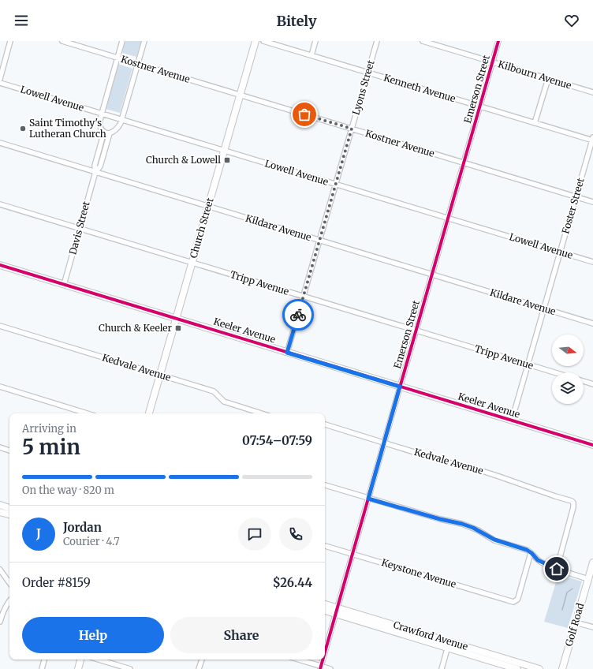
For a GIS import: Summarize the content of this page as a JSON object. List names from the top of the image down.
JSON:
{
  "streets": {
    "street": [
      "Kostner Avenue",
      "Kilbourn Avenue",
      "Lyons Street",
      "Kenneth Avenue",
      "Emerson Street",
      "Lowell Avenue",
      "Foster Street",
      "Davis Street",
      "Church Street",
      "Kildare Avenue",
      "Tripp Avenue",
      "Keeler Avenue",
      "Kedvale Avenue",
      "Keystone Avenue",
      "Golf Road",
      "Crawford Avenue"
    ]
  },
  "crossings": [
    ["Kostner Avenue", "Lyons Street"],
    ["Kostner Avenue", "Emerson Street"],
    ["Kostner Avenue", "Foster Street"],
    ["Kostner Avenue", "Davis Street"],
    ["Kostner Avenue", "Church Street"],
    ["Kilbourn Avenue", "Emerson Street"],
    ["Lyons Street", "Kenneth Avenue"],
    ["Lyons Street", "Lowell Avenue"],
    ["Lyons Street", "Kildare Avenue"],
    ["Lyons Street", "Tripp Avenue"],
    ["Lyons Street", "Keeler Avenue"],
    ["Kenneth Avenue", "Emerson Street"],
    ["Kenneth Avenue", "Foster Street"],
    ["Emerson Street", "Lowell Avenue"],
    ["Emerson Street", "Kildare Avenue"],
    ["Emerson Street", "Tripp Avenue"],
    ["Emerson Street", "Keeler Avenue"],
    ["Emerson Street", "Kedvale Avenue"],
    ["Emerson Street", "Keystone Avenue"],
    ["Emerson Street", "Crawford Avenue"],
    ["Lowell Avenue", "Foster Street"],
    ["Lowell Avenue", "Davis Street"],
    ["Lowell Avenue", "Church Street"],
    ["Foster Street", "Kildare Avenue"],
    ["Foster Street", "Tripp Avenue"],
    ["Foster Street", "Keeler Avenue"],
    ["Davis Street", "Kildare Avenue"],
    ["Davis Street", "Tripp Avenue"],
    ["Davis Street", "Keeler Avenue"],
    ["Church Street", "Kildare Avenue"],
    ["Church Street", "Tripp Avenue"],
    ["Church Street", "Keeler Avenue"],
    ["Church Street", "Kedvale Avenue"]
  ],
  "places": {
    "other": ["Saint Timothy's Lutheran Church"],
    "transit": ["Church & Lowell", "Church & Keeler"]
  },
  "north": "right",
  "page": {
    "header": "Bitely",
    "heading": ["5 min", "Arriving in", "07:54–07:59"],
    "panel": [
      "Jordan",
      "Courier · 4.7",
      "Order #8159",
      "$26.44"
    ],
    "bar": "On the way · 820 m",
    "round": "J",
    "buttons": ["Help", "Share"]
  }
}
